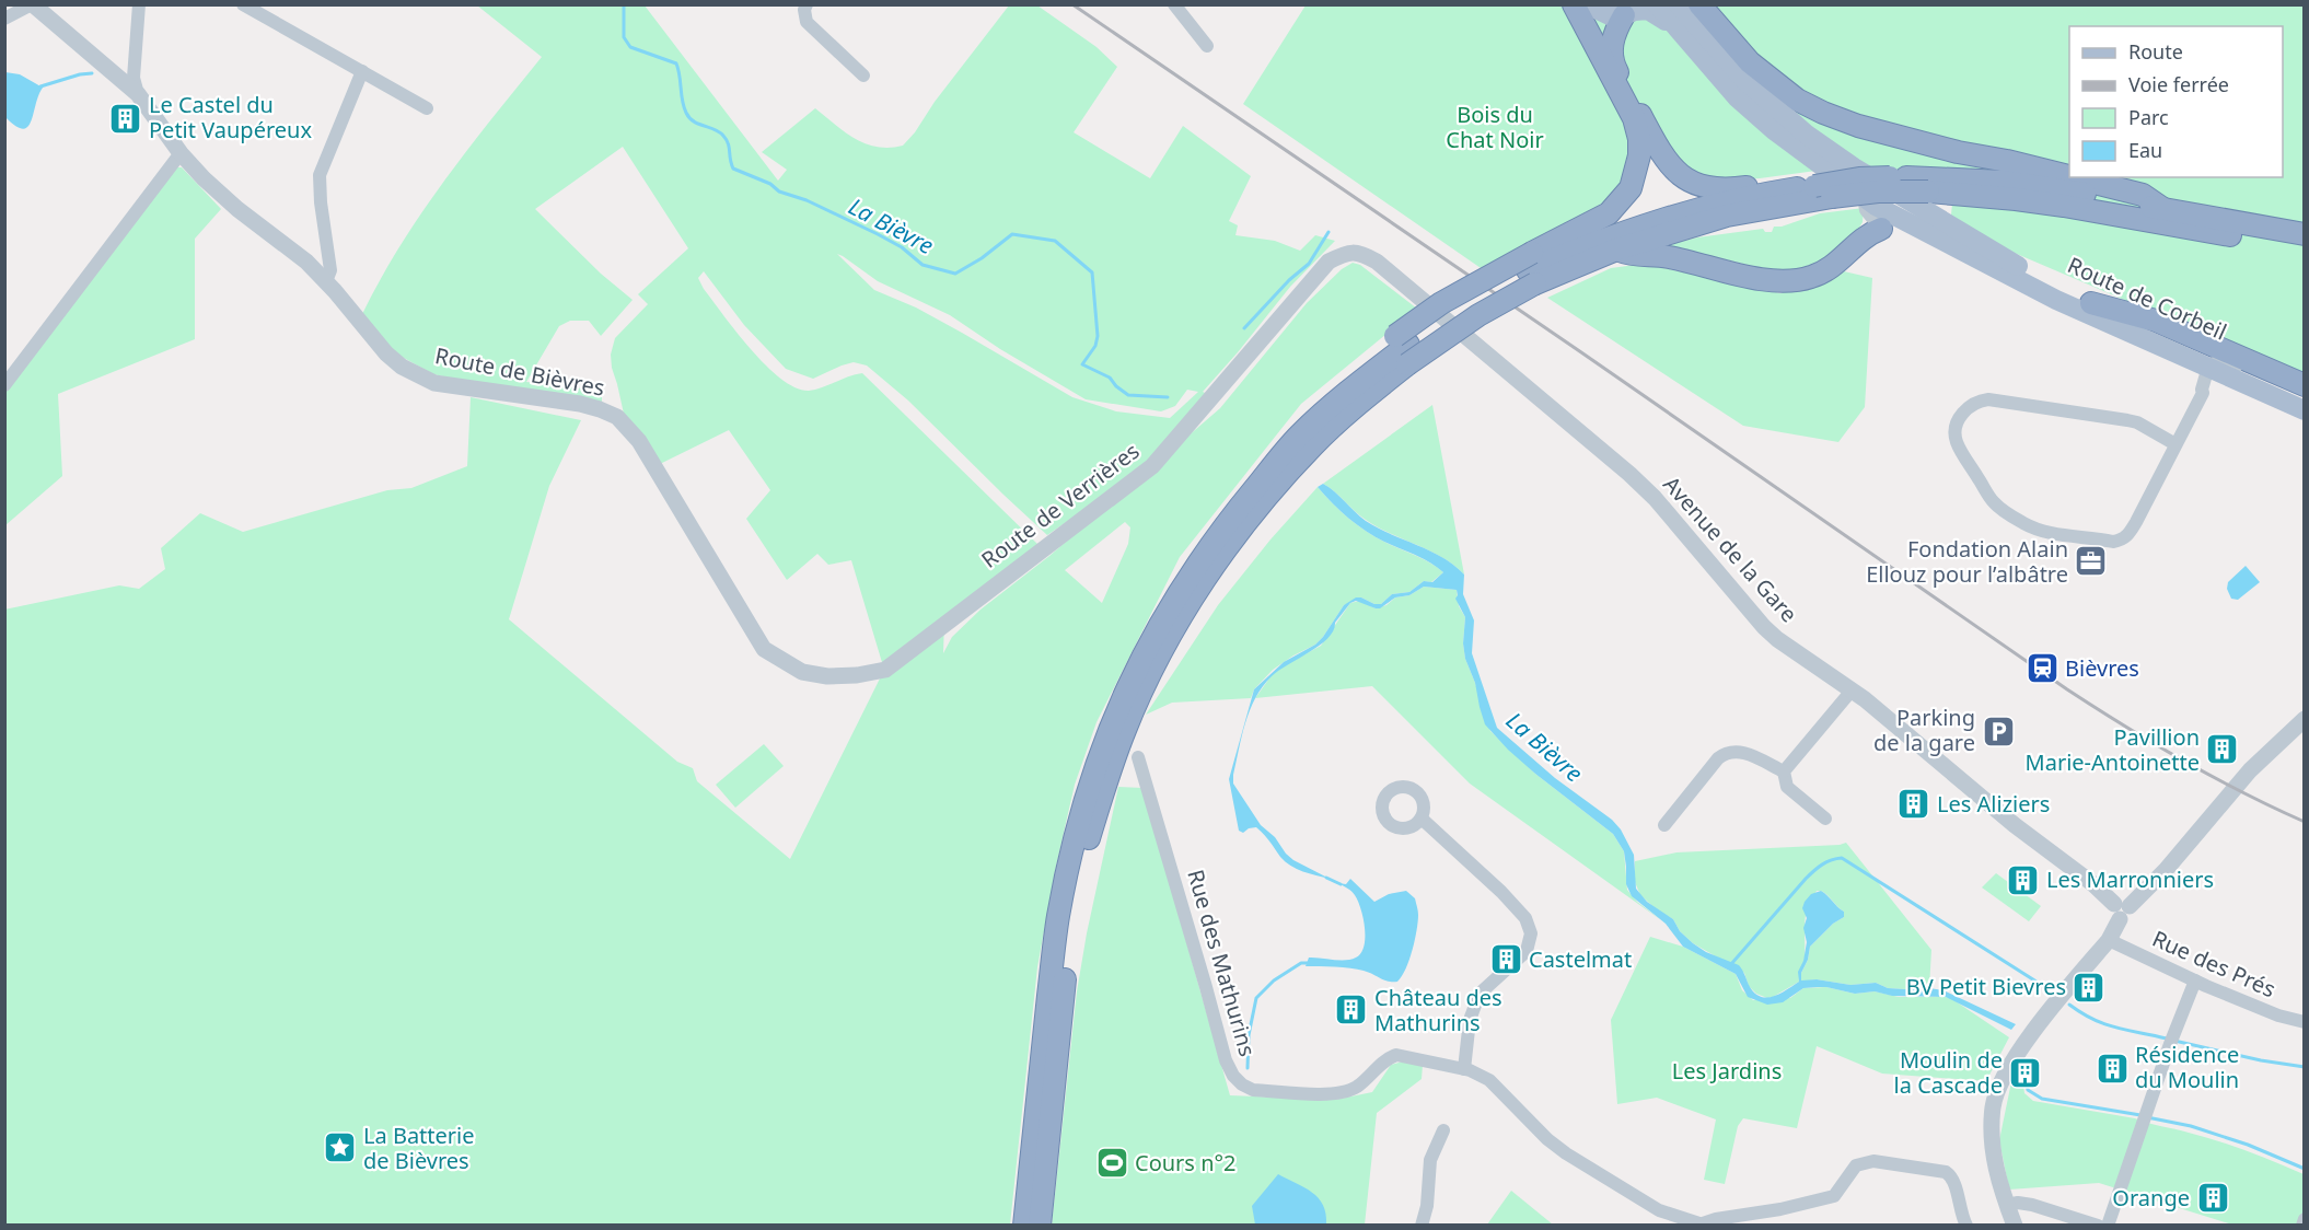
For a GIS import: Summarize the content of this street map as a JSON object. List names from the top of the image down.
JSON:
{
  "streets": {
    "main road": ["Route de Corbeil"],
    "street": [
      "Route de Bièvres",
      "Route de Verrières",
      "Avenue de la Gare",
      "Rue des Mathurins",
      "Rue des Prés"
    ]
  },
  "crossings": [
    ["Route de Bièvres", "Route de Verrières"],
    ["Route de Verrières", "Avenue de la Gare"]
  ],
  "water": ["La Bièvre"],
  "parks": ["Bois du Chat Noir", "Les Jardins"],
  "places": {
    "building": [
      "Le Castel du Petit Vaupéreux",
      "Pavillion Marie-Antoinette",
      "Les Aliziers",
      "Les Marronniers",
      "Castelmat",
      "BV Petit Bievres",
      "Château des Mathurins",
      "Résidence du Moulin",
      "Moulin de la Cascade",
      "Orange"
    ],
    "office": ["Fondation Alain Ellouz pour l’albâtre"],
    "station": ["Bièvres"],
    "parking": ["Parking de la gare"],
    "place": ["La Batterie de Bièvres"],
    "sports": ["Cours n°2"]
  },
  "legend": [
    "Route",
    "Voie ferrée",
    "Parc",
    "Eau"
  ]
}
